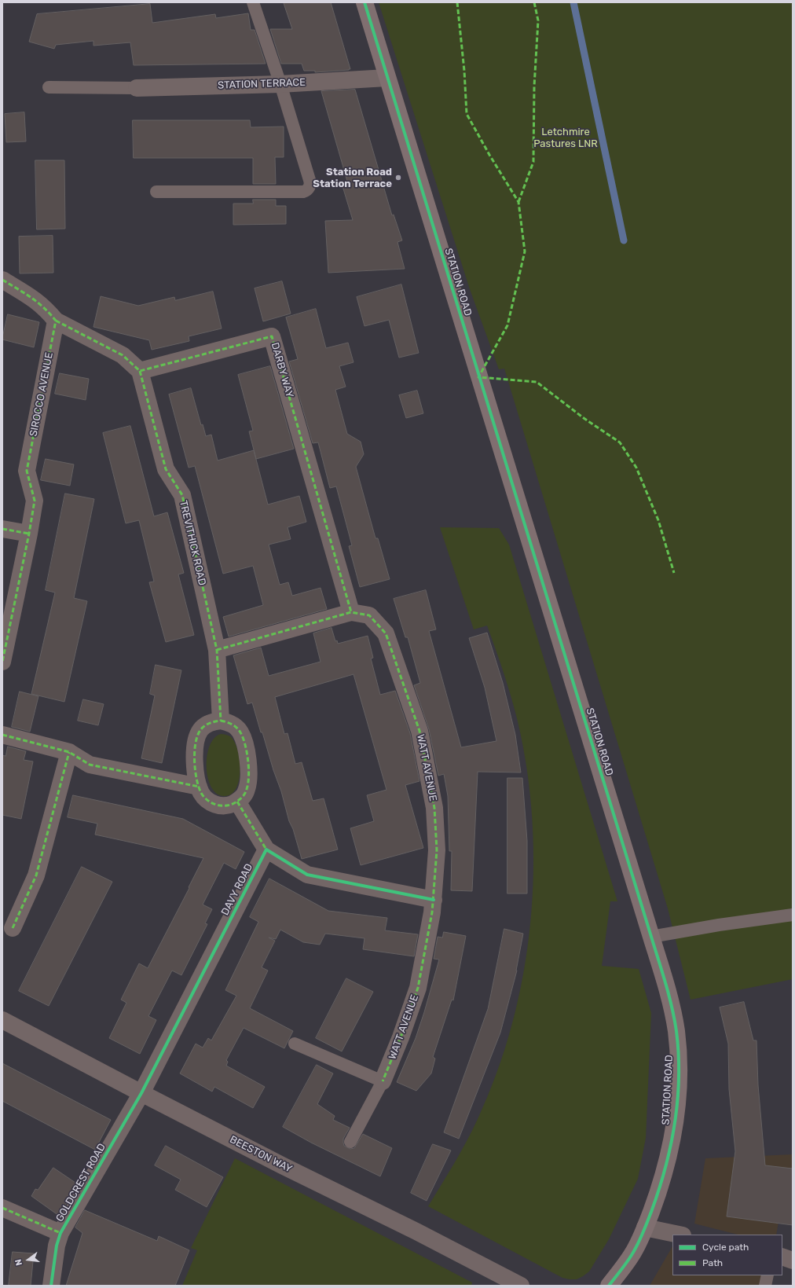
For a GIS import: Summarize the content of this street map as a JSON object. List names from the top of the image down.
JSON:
{
  "streets": {
    "street": [
      "STATION TERRACE",
      "STATION ROAD",
      "DARBY WAY",
      "SIROCCO AVENUE",
      "TREVITHICK ROAD",
      "WATT AVENUE",
      "DAVY ROAD",
      "BEESTON WAY",
      "GOLDCREST ROAD"
    ]
  },
  "crossings": [
    ["STATION TERRACE", "STATION ROAD"],
    ["DARBY WAY", "TREVITHICK ROAD"],
    ["DARBY WAY", "WATT AVENUE"],
    ["TREVITHICK ROAD", "WATT AVENUE"],
    ["DAVY ROAD", "BEESTON WAY"],
    ["DAVY ROAD", "GOLDCREST ROAD"],
    ["BEESTON WAY", "GOLDCREST ROAD"]
  ],
  "parks": ["Letchmire Pastures LNR"],
  "places": ["Station Road Station Terrace"],
  "legend": ["Cycle path", "Path"],
  "north": "left"
}
